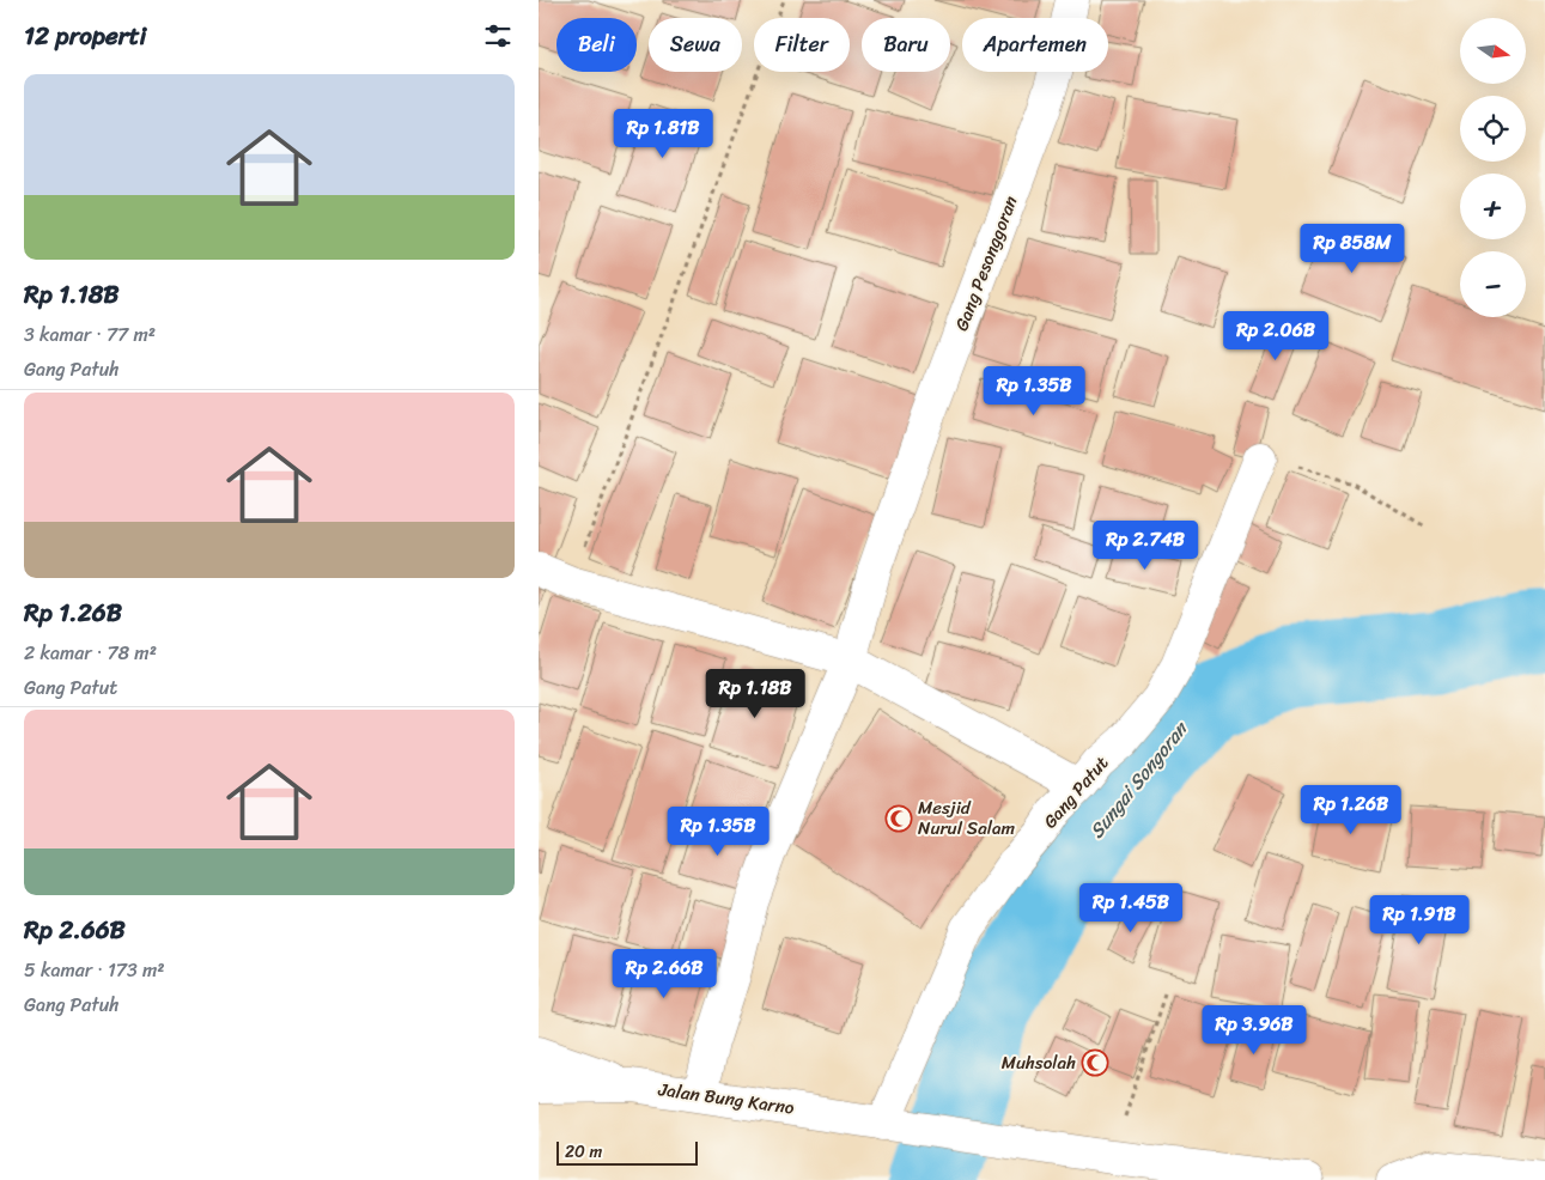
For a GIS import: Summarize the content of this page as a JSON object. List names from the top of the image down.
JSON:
{
  "streets": {
    "street": ["Gang Pesonggoran", "Gang Patut", "Jalan Bung Karno"]
  },
  "crossings": [
    ["Gang Pesonggoran", "Jalan Bung Karno"],
    ["Gang Patut", "Jalan Bung Karno"]
  ],
  "water": ["Sungai Songoran"],
  "places": {
    "mosque": ["Mesjid Nurul Salam", "Muhsolah"]
  },
  "scale_bar": "20 m",
  "north": "right",
  "page": {
    "heading": "12 properti",
    "map_buttons": ["+", "−"],
    "chip": [
      "Beli",
      "Sewa",
      "Filter",
      "Baru",
      "Apartemen"
    ],
    "list": [
      {
        "name": "Rp 1.18B",
        "note": "3 kamar · 77 m² · Gang Patuh"
      },
      {
        "name": "Rp 1.26B",
        "note": "2 kamar · 78 m² · Gang Patut"
      },
      {
        "name": "Rp 2.66B",
        "note": "5 kamar · 173 m² · Gang Patuh"
      }
    ],
    "price": [
      "Rp 1.81B",
      "Rp 858M",
      "Rp 2.06B",
      "Rp 1.35B",
      "Rp 2.74B",
      "Rp 1.18B",
      "Rp 1.26B",
      "Rp 1.35B",
      "Rp 1.45B",
      "Rp 1.91B",
      "Rp 2.66B",
      "Rp 3.96B"
    ],
    "scale": "20 m"
  }
}
